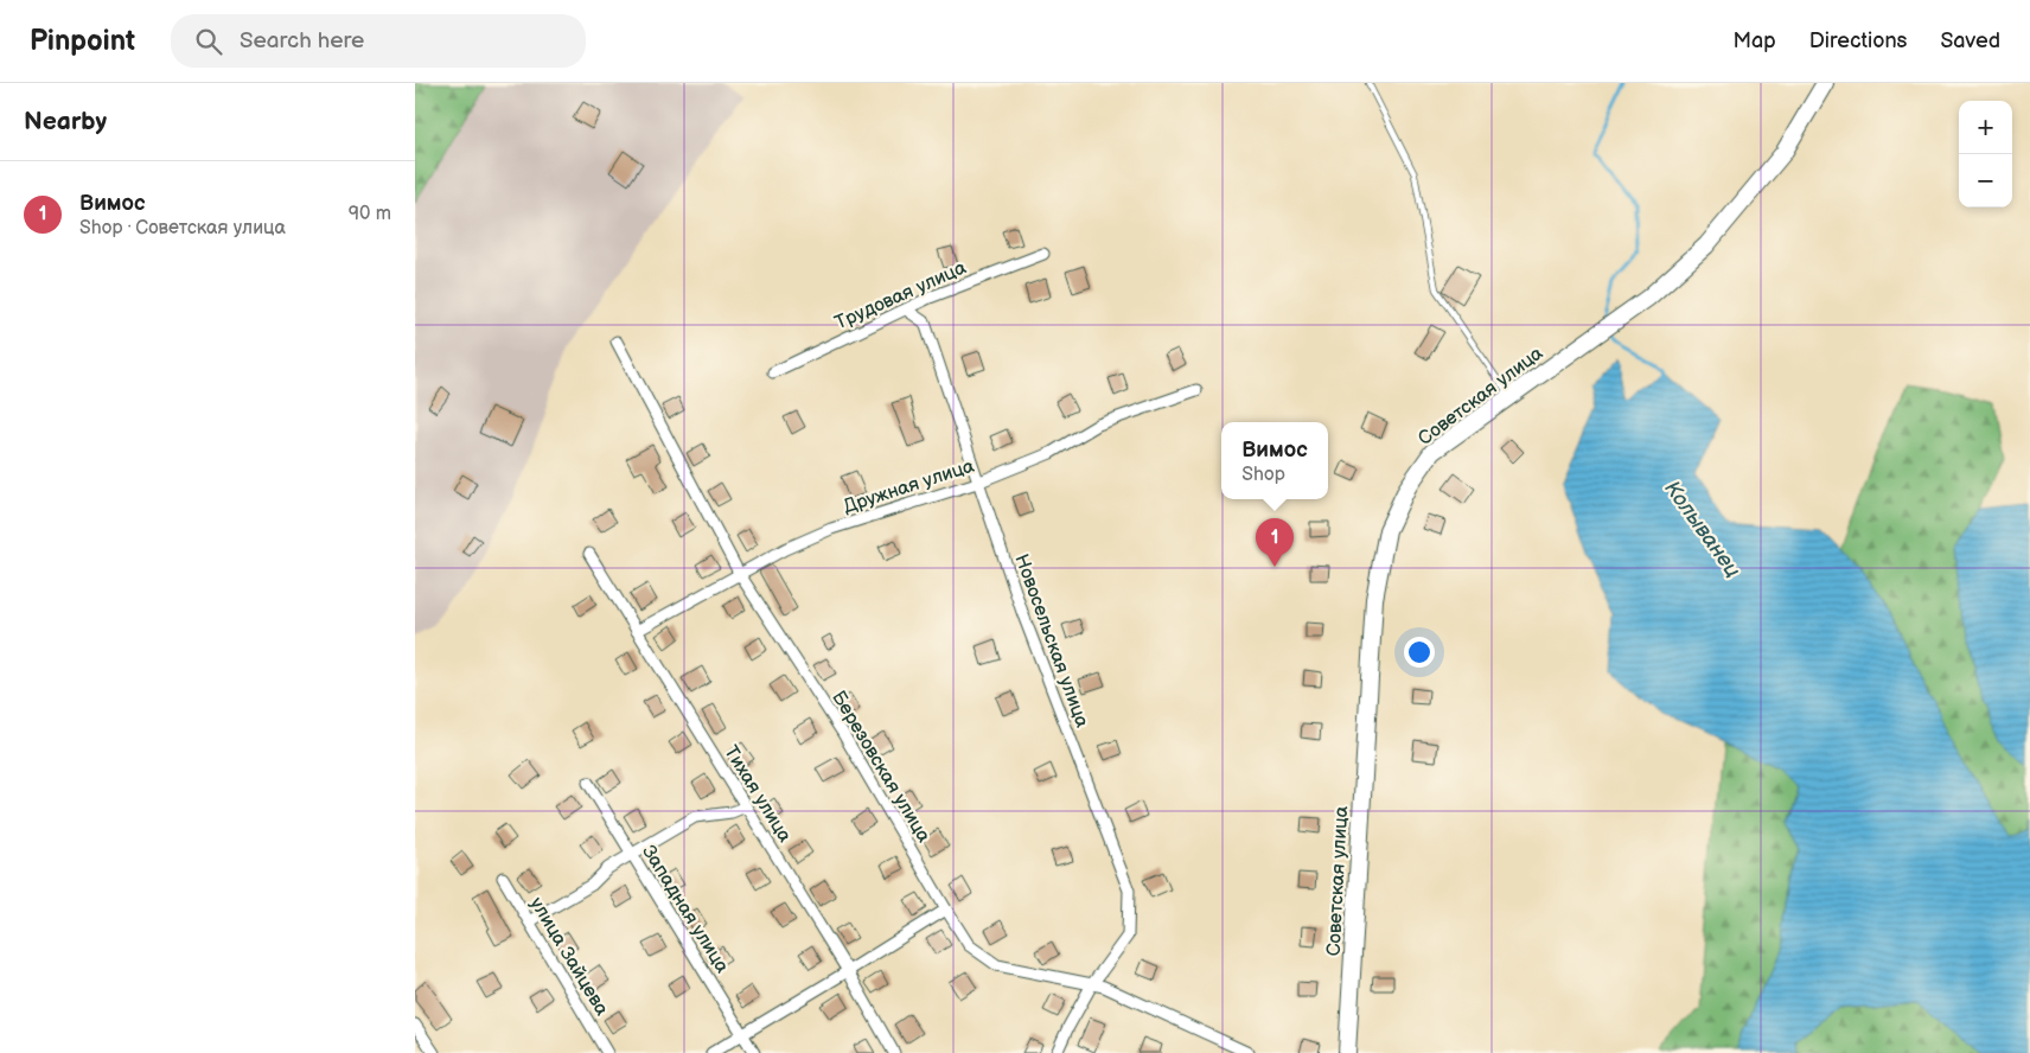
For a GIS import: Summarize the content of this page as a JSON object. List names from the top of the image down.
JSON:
{
  "streets": {
    "main road": ["Советская улица"],
    "street": [
      "Трудовая улица",
      "Дружная улица",
      "Новосельская улица",
      "Березовская улица",
      "Тихая улица",
      "Западная улица",
      "улица Зайцева"
    ]
  },
  "crossings": [
    ["Трудовая улица", "Новосельская улица"],
    ["Дружная улица", "Новосельская улица"],
    ["Дружная улица", "Березовская улица"],
    ["Дружная улица", "Тихая улица"],
    ["Новосельская улица", "Березовская улица"]
  ],
  "water": ["Колыванец"],
  "page": {
    "header": "Pinpoint",
    "search": "Search here",
    "nav": ["Map", "Directions", "Saved"],
    "heading": "Nearby",
    "map_buttons": ["+", "−"],
    "list": [
      {
        "mark": "1",
        "name": "Вимос",
        "note": "Shop · Советская улица",
        "value": "90 m"
      }
    ],
    "popup": ["Вимос", "Shop"],
    "pins": "1"
  }
}
